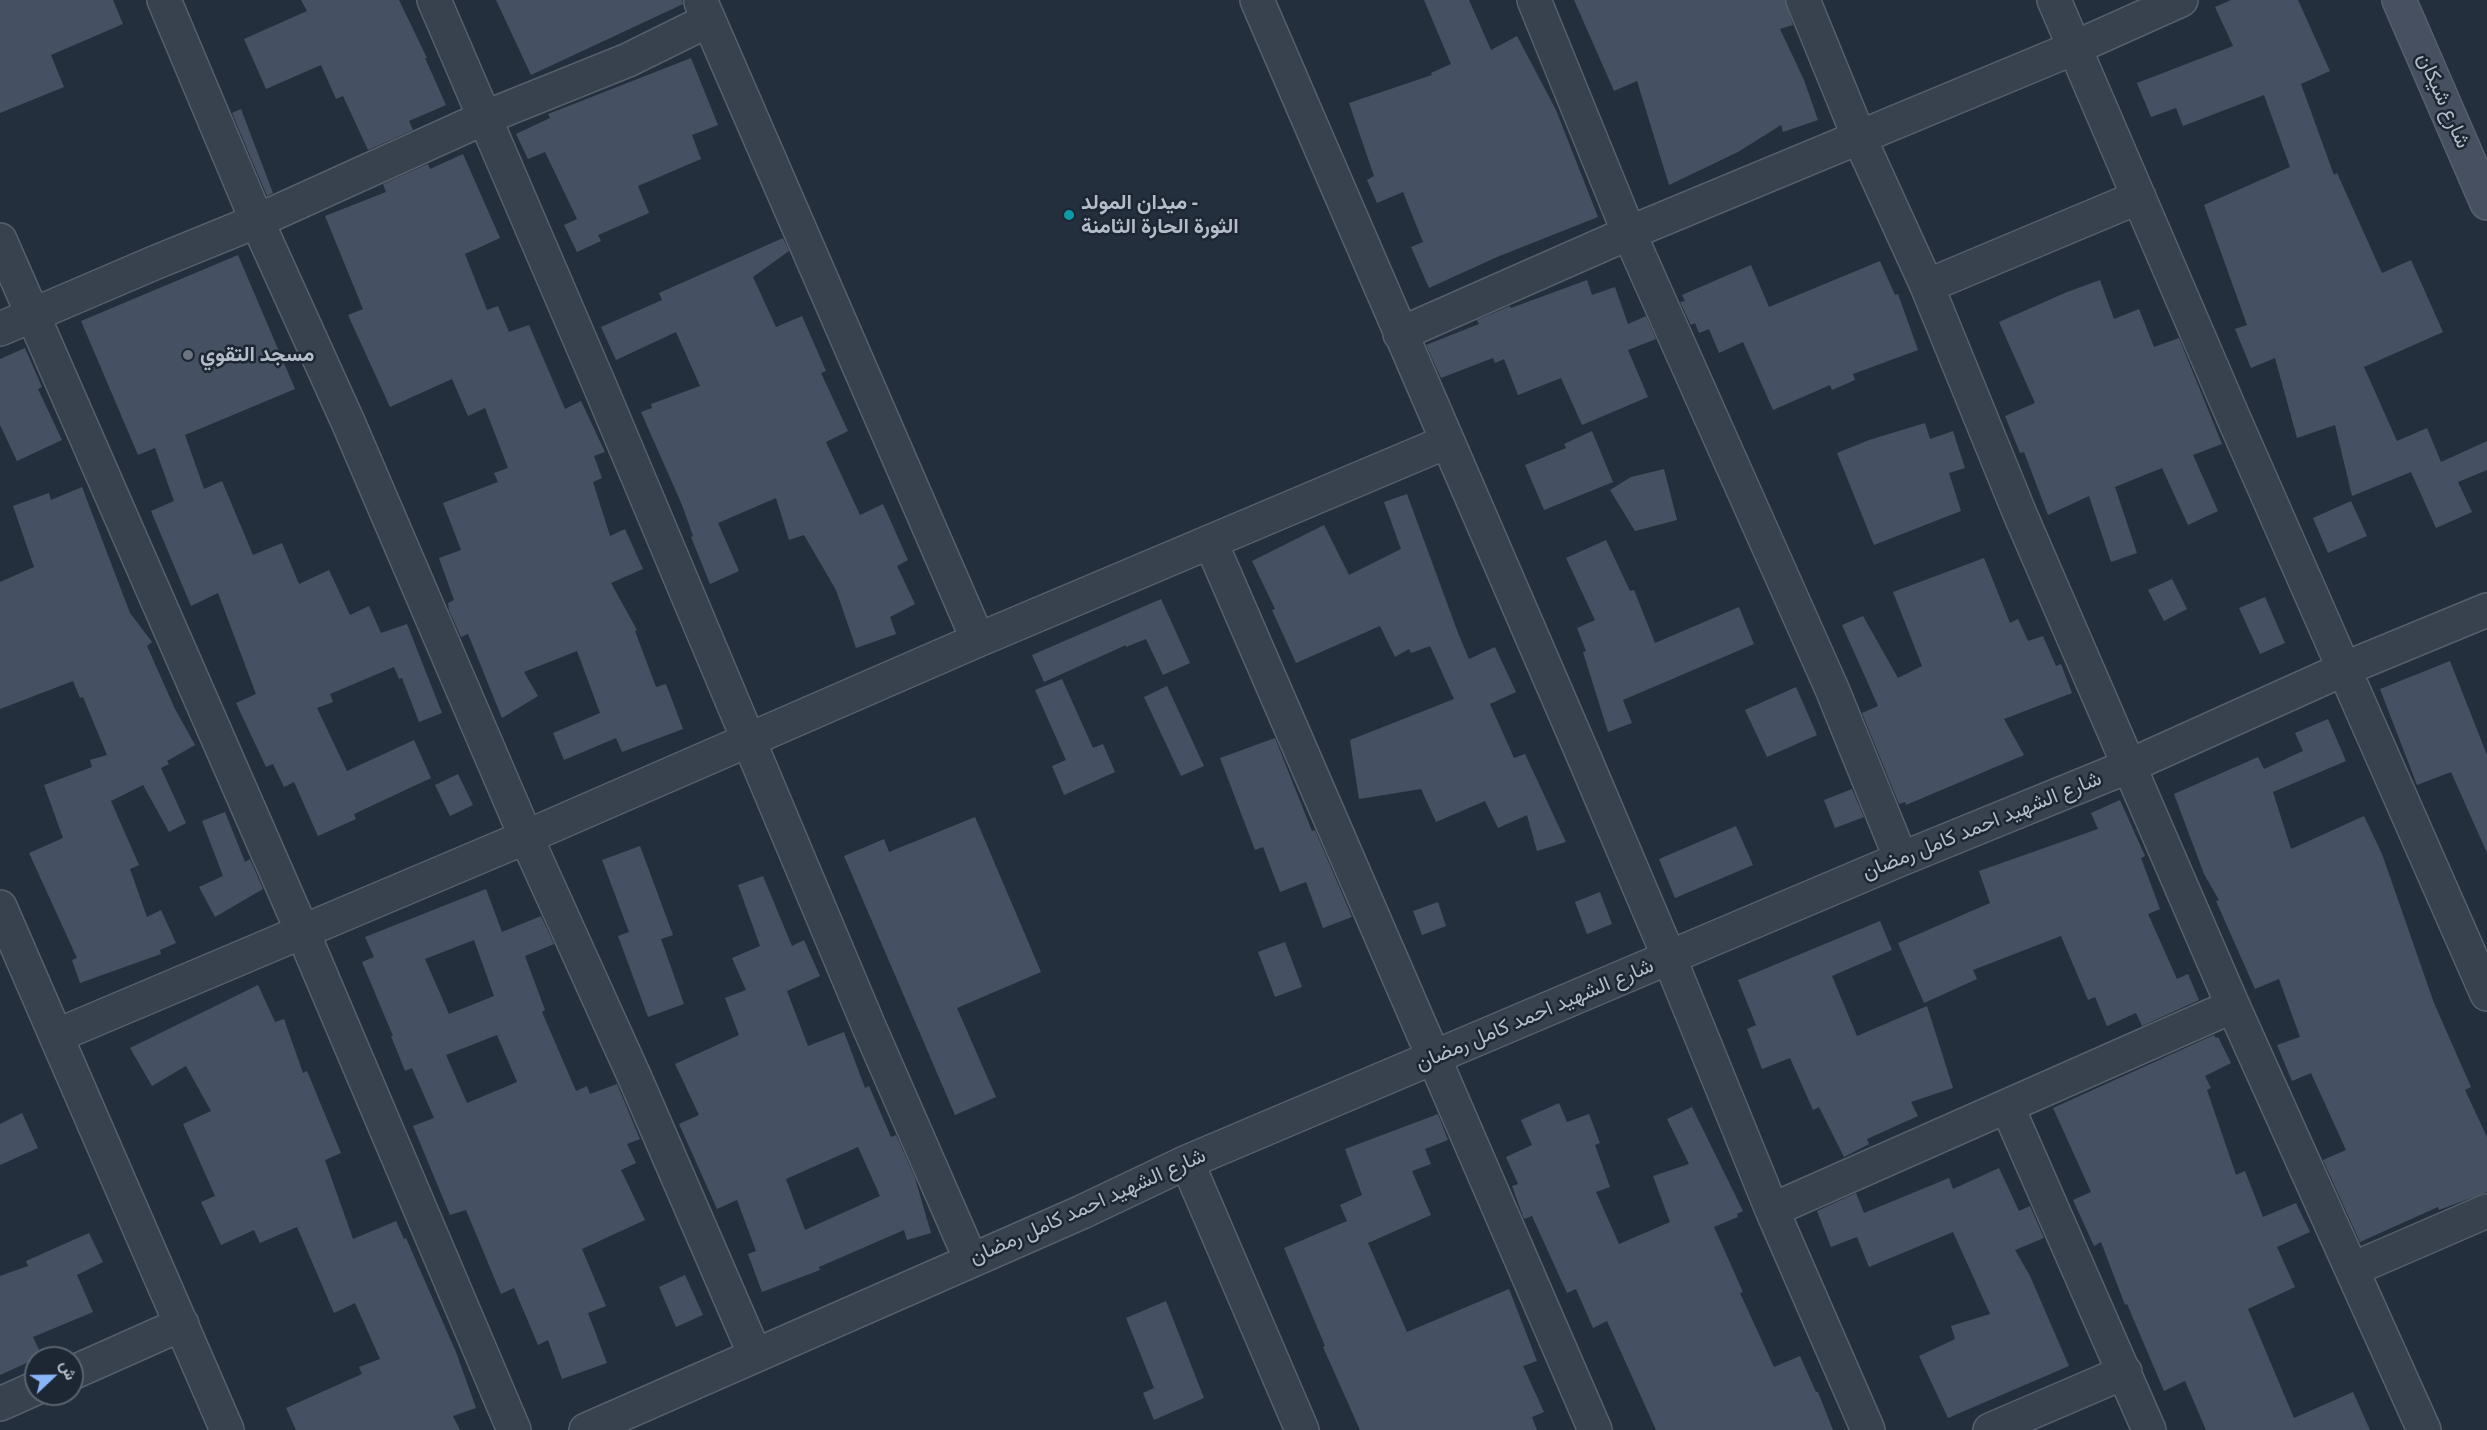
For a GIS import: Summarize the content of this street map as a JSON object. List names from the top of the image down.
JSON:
{
  "streets": {
    "street": ["شارع شيكان", "شارع الشهيد احمد كامل رمضان"]
  },
  "places": ["ميدان المولد - الثورة الحارة الثامنة", "مسجد التقوي"],
  "north": "right"
}
